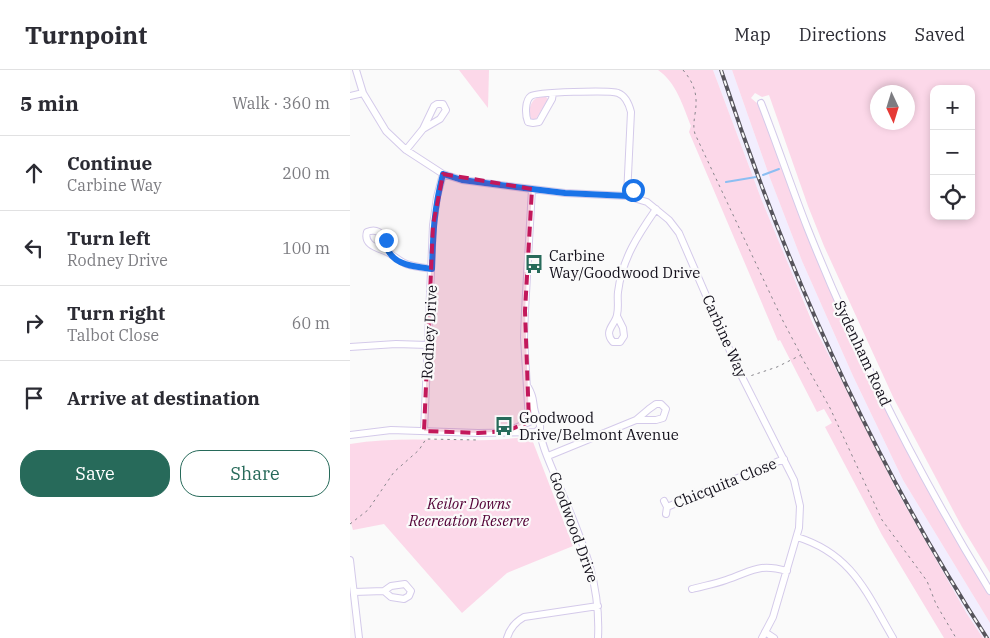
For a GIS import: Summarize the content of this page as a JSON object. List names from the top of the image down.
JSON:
{
  "streets": {
    "street": [
      "Rodney Drive",
      "Carbine Way",
      "Sydenham Road",
      "Chicquita Close",
      "Goodwood Drive"
    ]
  },
  "crossings": [
    ["Rodney Drive", "Carbine Way"],
    ["Carbine Way", "Chicquita Close"]
  ],
  "parks": ["Keilor Downs Recreation Reserve"],
  "places": {
    "bus stop": ["Carbine Way/Goodwood Drive", "Goodwood Drive/Belmont Avenue"]
  },
  "north": "bottom",
  "page": {
    "header": "Turnpoint",
    "nav": ["Map", "Directions", "Saved"],
    "heading": ["5 min", "Walk · 360 m"],
    "map_buttons": ["+", "−"],
    "list": [
      ["Continue", "Carbine Way", "200 m"],
      ["Turn left", "Rodney Drive", "100 m"],
      ["Turn right", "Talbot Close", "60 m"],
      "Arrive at destination"
    ],
    "buttons": ["Save", "Share"]
  }
}
